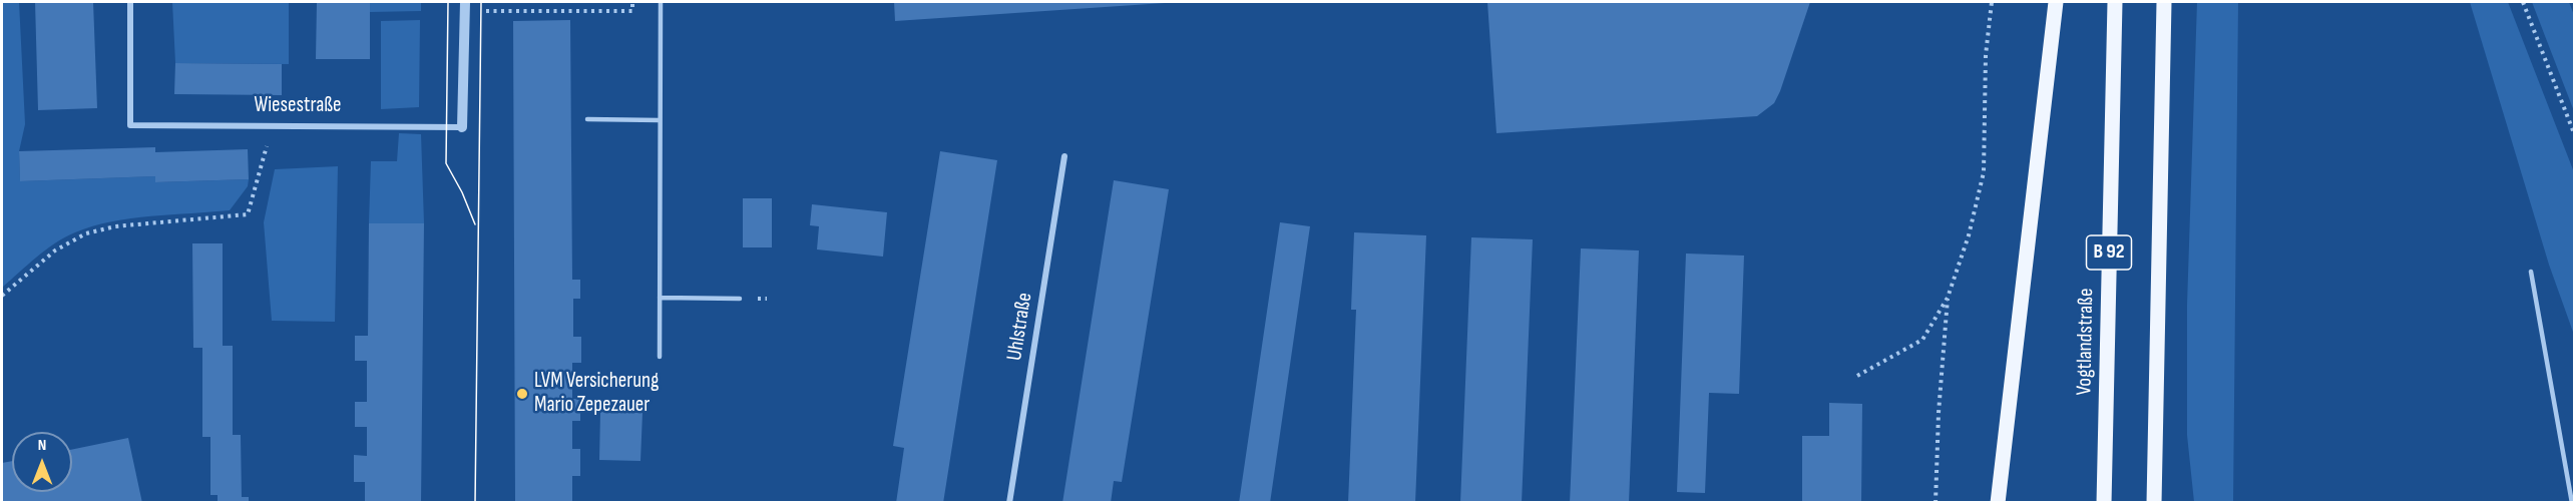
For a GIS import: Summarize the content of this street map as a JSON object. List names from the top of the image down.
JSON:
{
  "streets": {
    "main road": ["B 92", "Vogtlandstraße"],
    "street": ["Wiesestraße", "Uhlstraße"]
  },
  "places": ["LVM Versicherung Mario Zepezauer"],
  "north": "top"
}
